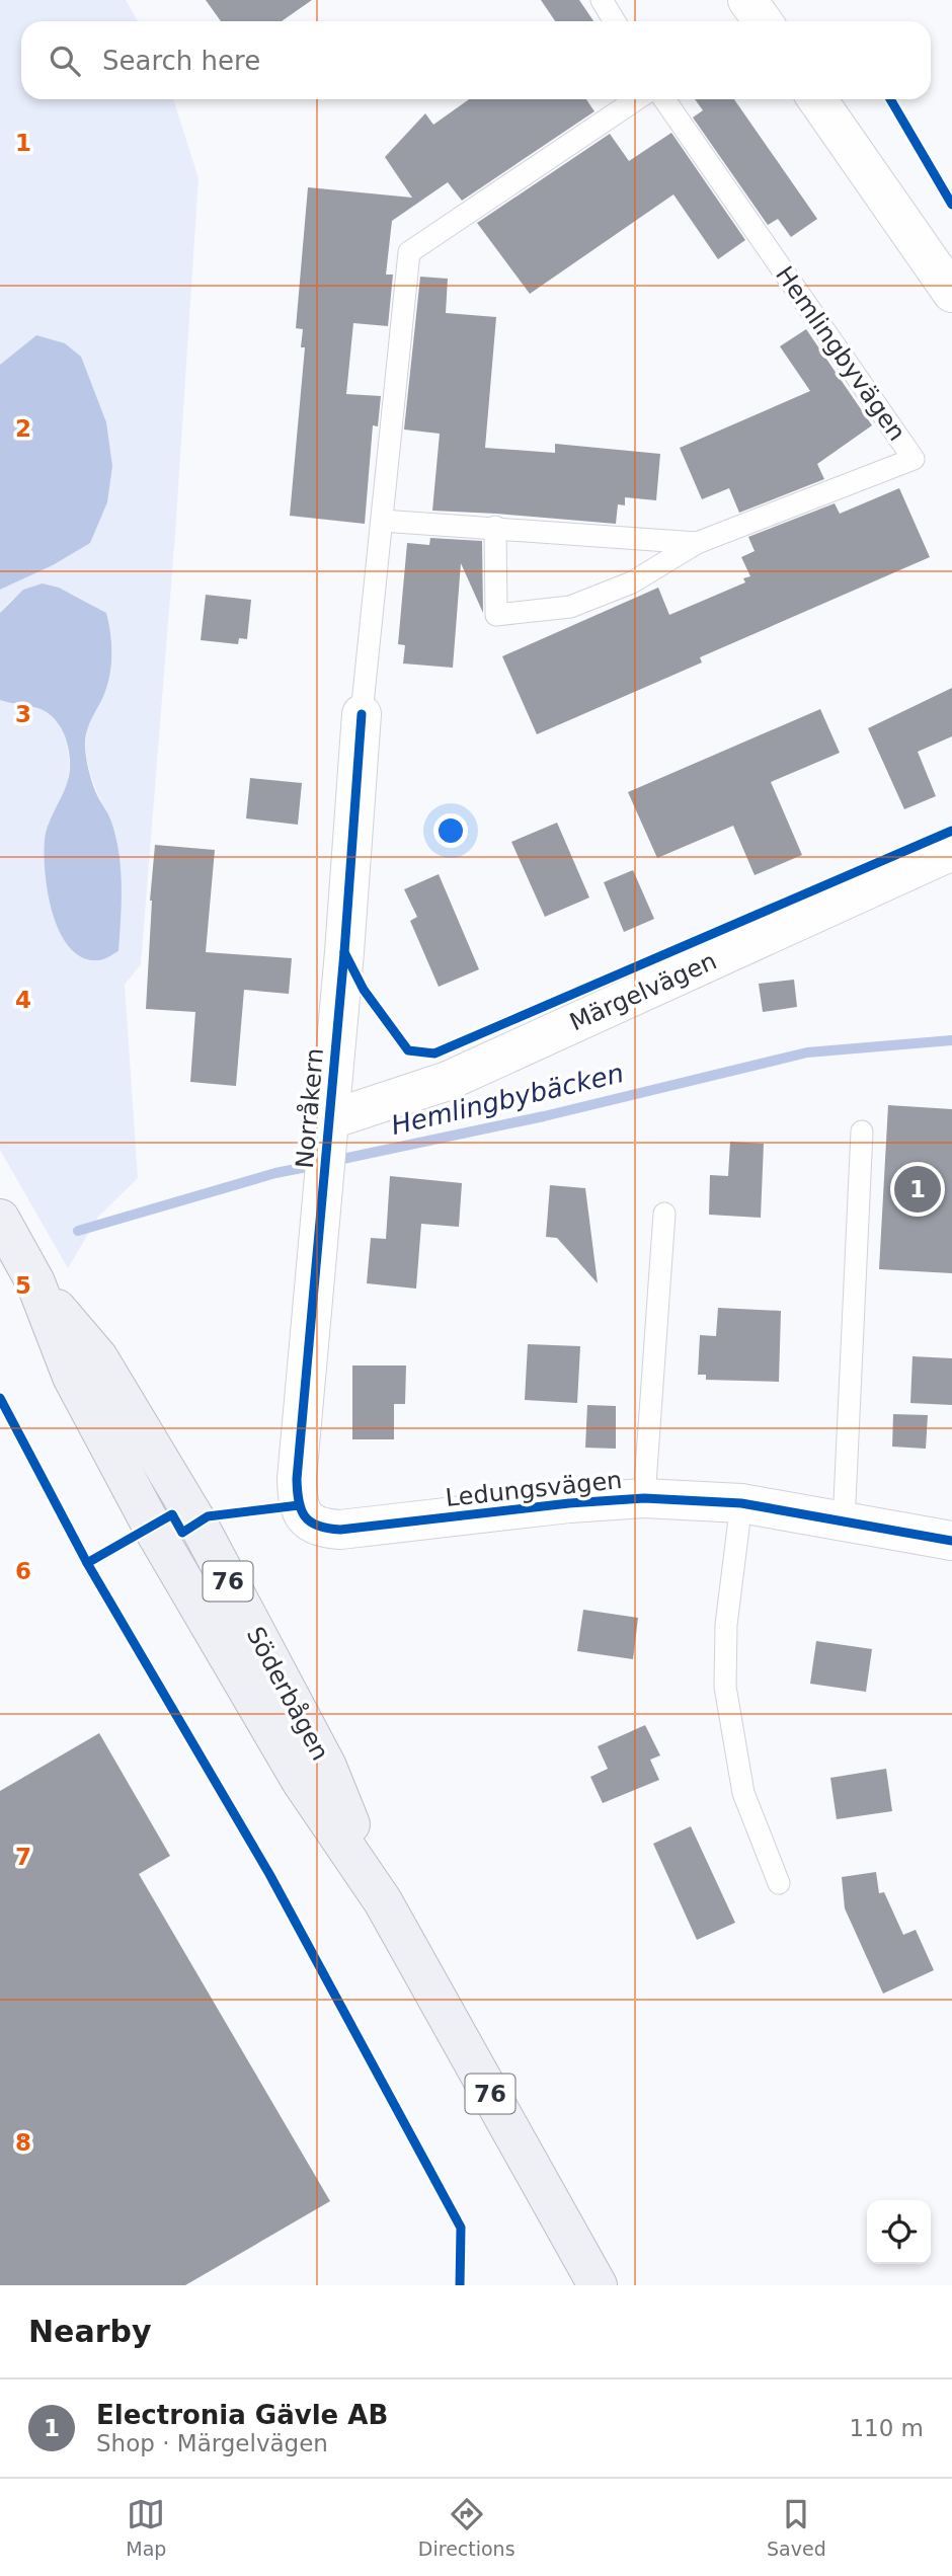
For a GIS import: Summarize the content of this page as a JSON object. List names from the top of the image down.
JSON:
{
  "streets": {
    "main road": ["76", "Söderbågen"],
    "street": ["Märgelvägen", "Norråkern", "Ledungsvägen"],
    "lane": ["Hemlingbyvägen"]
  },
  "crossings": [
    ["Märgelvägen", "Norråkern"],
    ["Norråkern", "Ledungsvägen"]
  ],
  "water": ["Hemlingbybäcken"],
  "page": {
    "search": "Search here",
    "pins": "1",
    "heading": "Nearby",
    "list": [
      {
        "mark": "1",
        "name": "Electronia Gävle AB",
        "note": "Shop · Märgelvägen",
        "value": "110 m"
      }
    ],
    "nav": ["Map", "Directions", "Saved"]
  },
  "grid": {
    "rows": [
      "1",
      "2",
      "3",
      "4",
      "5",
      "6",
      "7",
      "8"
    ]
  }
}
